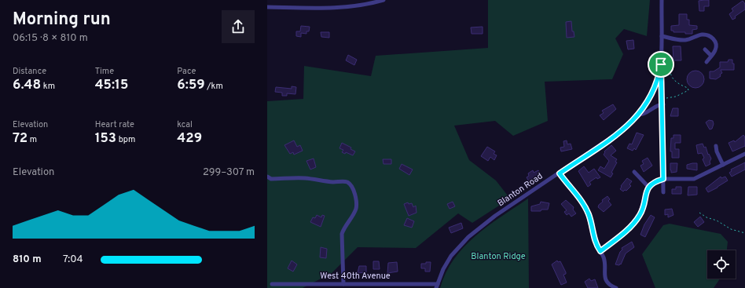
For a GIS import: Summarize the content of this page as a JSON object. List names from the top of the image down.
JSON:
{
  "streets": {
    "street": ["Blanton Road", "West 40th Avenue"]
  },
  "crossings": [
    ["Blanton Road", "West 40th Avenue"]
  ],
  "parks": ["Blanton Ridge"],
  "page": {
    "heading": ["Morning run", "06:15 · 8 × 810 m"],
    "stats": [
      ["Distance", "6.48 km"],
      ["Time", "45:15"],
      ["Pace", "6:59 /km"],
      ["Elevation", "72 m"],
      ["Heart rate", "153 bpm"],
      ["kcal", "429"]
    ],
    "chart": ["Elevation", "299–307 m"],
    "list": [
      {
        "name": "810 m",
        "note": "7:04"
      }
    ]
  }
}
